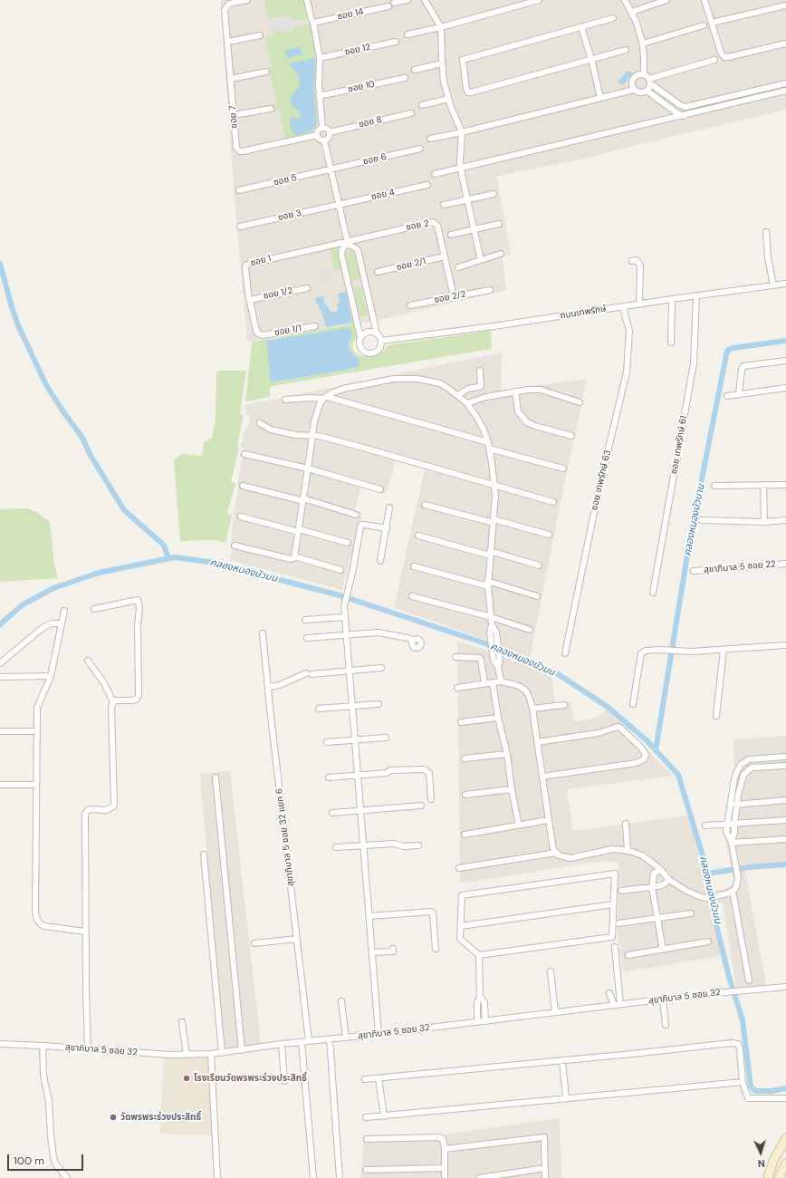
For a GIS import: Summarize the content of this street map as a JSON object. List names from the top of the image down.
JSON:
{
  "streets": {
    "street": [
      "ซอย 14",
      "ซอย 12",
      "ซอย 10",
      "ซอย 7",
      "ซอย 8",
      "ซอย 6",
      "ซอย 5",
      "ซอย 4",
      "ซอย 3",
      "ซอย 2",
      "ซอย 1",
      "ซอย 2/1",
      "ซอย 1/2",
      "ซอย 2/2",
      "ถนนเทพรักษ์",
      "ซอย 1/1",
      "ซอย เทพรักษ์ 61",
      "ซอย เทพรักษ์ 63",
      "สุขาภิบาล 5 ซอย 22",
      "สุขาภิบาล 5 ซอย 32 แยก 6",
      "สุขาภิบาล 5 ซอย 32"
    ]
  },
  "crossings": [
    ["ซอย 7", "ซอย 8"],
    ["ซอย 6", "ซอย 5"],
    ["ซอย 4", "ซอย 3"],
    ["ซอย 2", "ซอย 1"],
    ["ซอย 2", "ซอย 2/1"],
    ["ซอย 2", "ซอย 2/2"],
    ["ซอย 1", "ซอย 1/2"],
    ["ซอย 1", "ซอย 1/1"],
    ["ถนนเทพรักษ์", "ซอย เทพรักษ์ 61"],
    ["ถนนเทพรักษ์", "ซอย เทพรักษ์ 63"],
    ["สุขาภิบาล 5 ซอย 32 แยก 6", "สุขาภิบาล 5 ซอย 32"]
  ],
  "water": ["คลองหนองบัวบาน", "คลองหนองบัวมน"],
  "places": ["โรงเรียนวัดพรพระร่วงประสิทธิ์", "วัดพรพระร่วงประสิทธิ์"],
  "scale_bar": "100 m",
  "north": "bottom"
}
